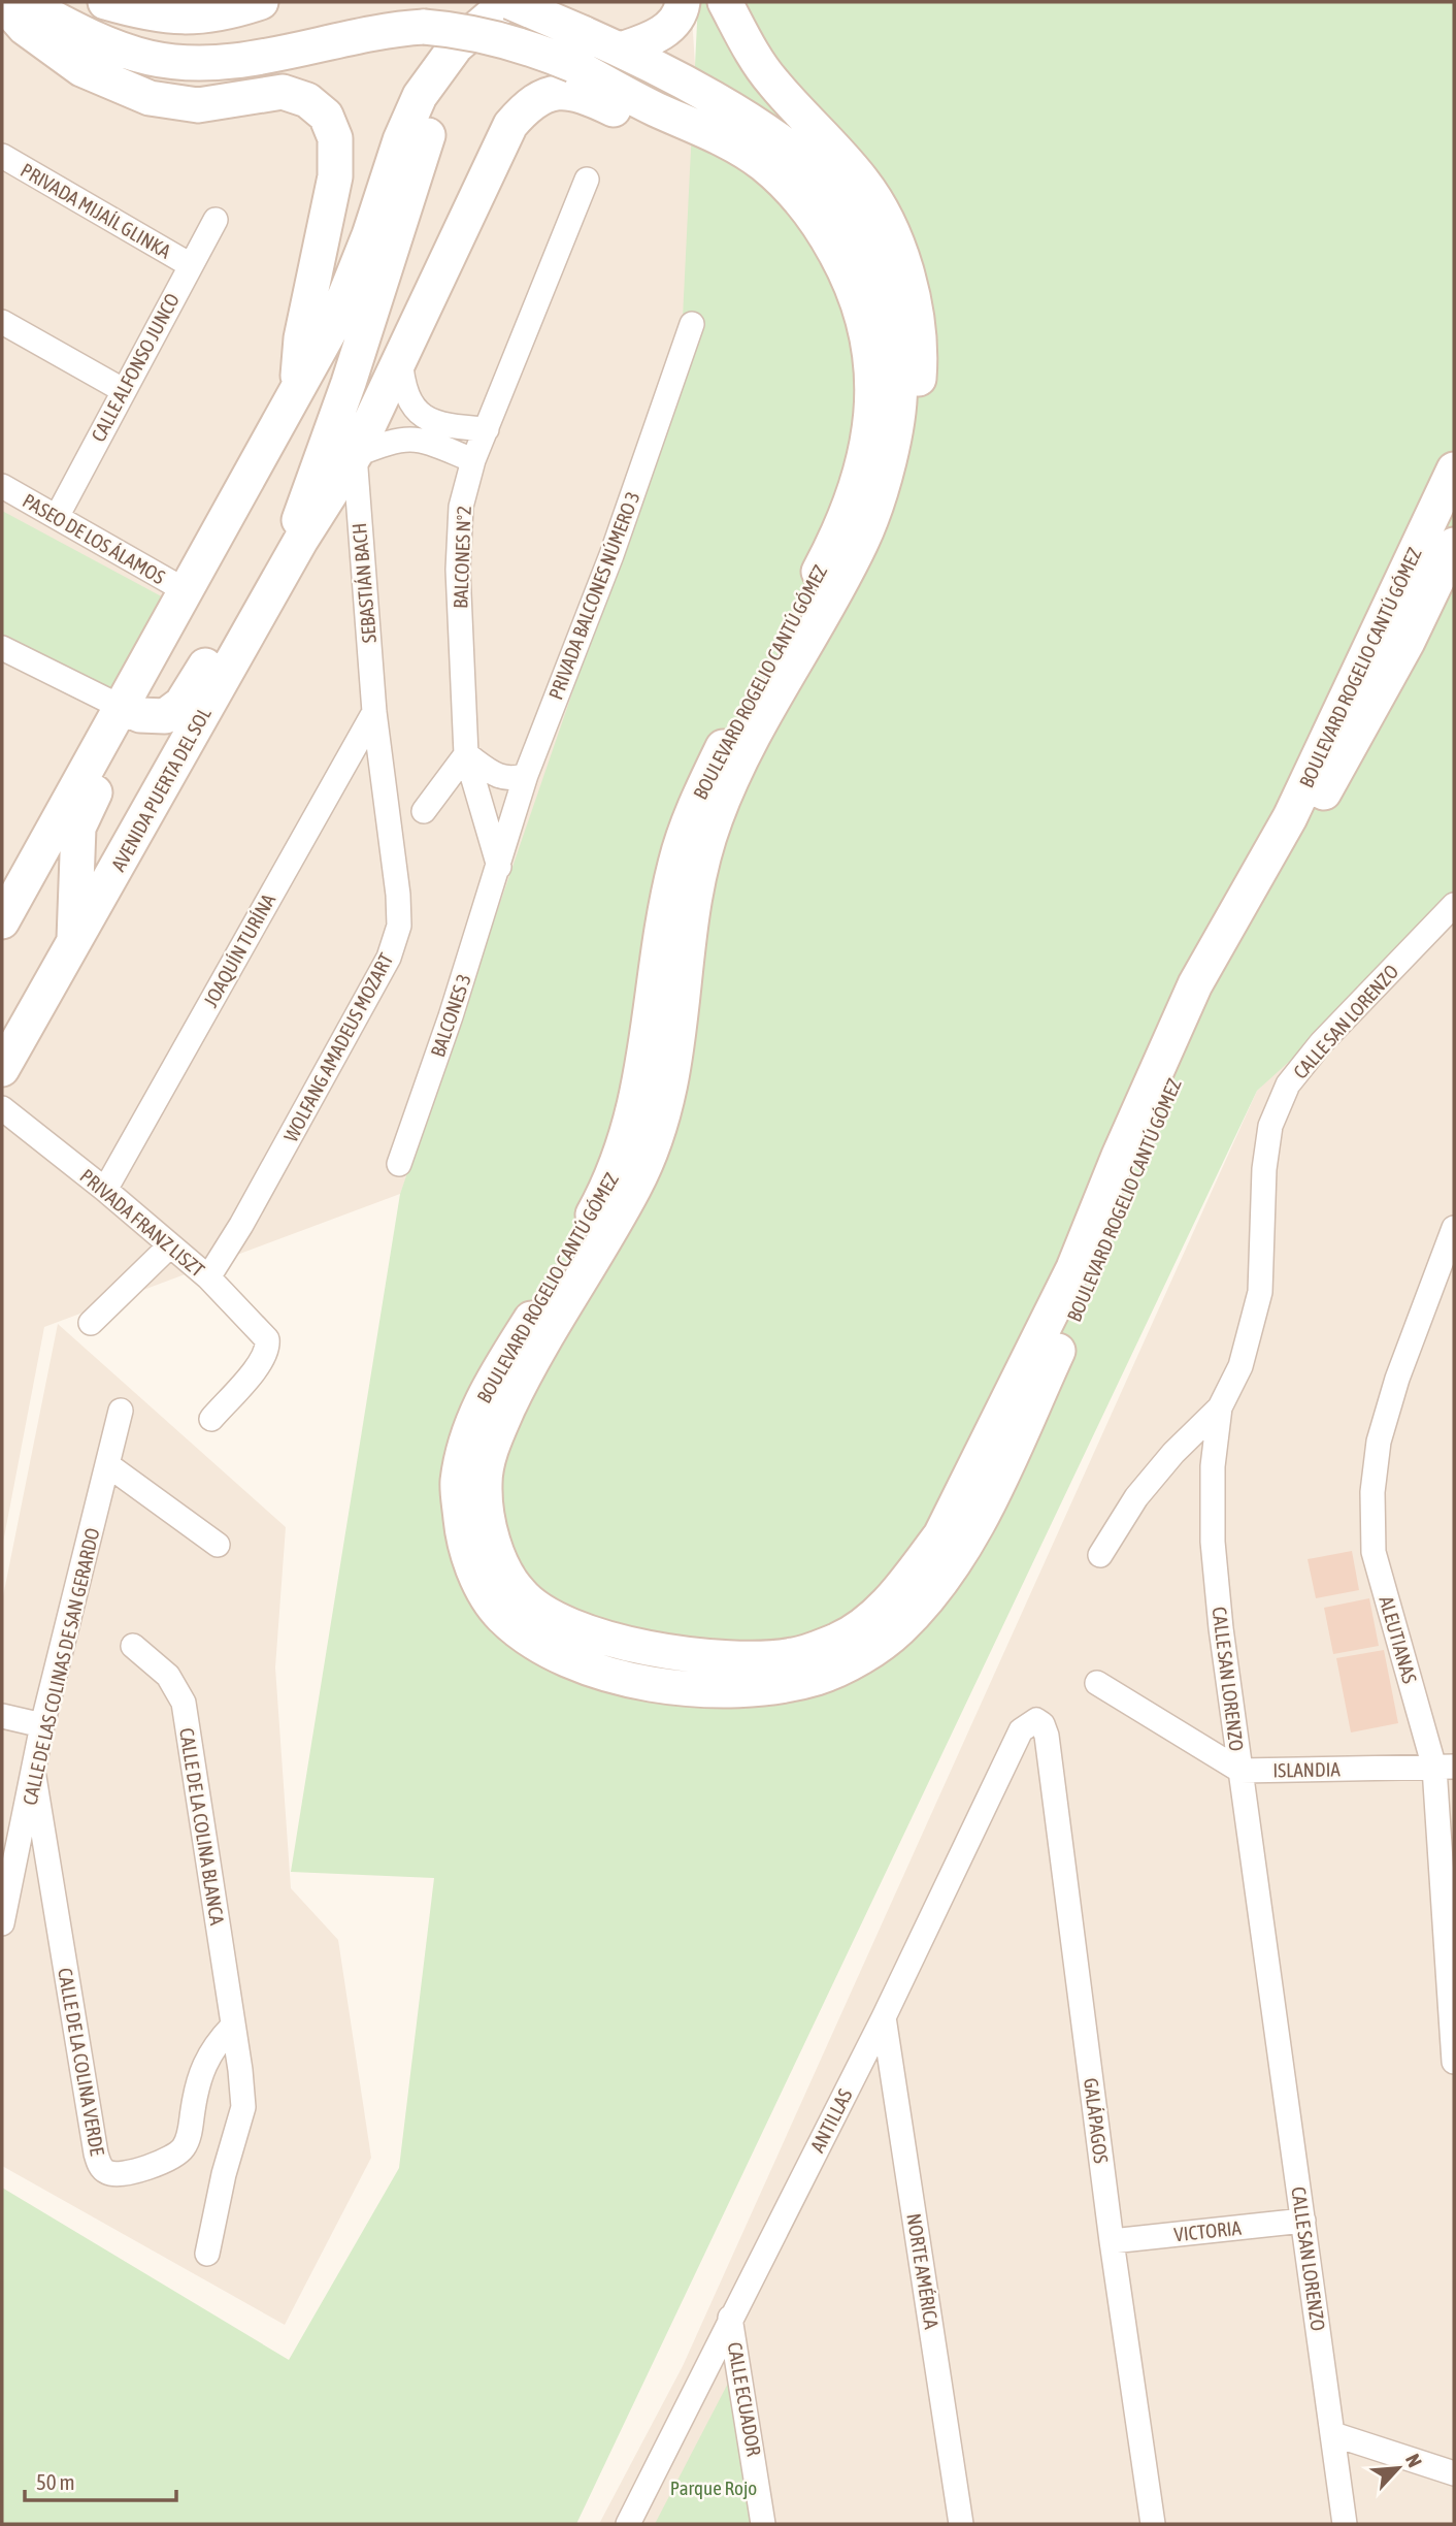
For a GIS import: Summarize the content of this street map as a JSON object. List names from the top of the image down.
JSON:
{
  "streets": {
    "main road": ["BOULEVARD ROGELIO CANTÚ GÓMEZ", "AVENIDA PUERTA DEL SOL"],
    "street": [
      "PRIVADA MIJAÍL GLINKA",
      "CALLE ALFONSO JUNCO",
      "PASEO DE LOS ÁLAMOS",
      "BALCONES N°2",
      "SEBASTIÁN BACH",
      "PRIVADA BALCONES NÚMERO 3",
      "JOAQUÍN TURÍNA",
      "BALCONES 3",
      "CALLE SAN LORENZO",
      "WOLFANG AMADEUS MOZART",
      "PRIVADA FRANZ LISZT",
      "ALEUTIANAS",
      "CALLE DE LAS COLINAS DE SAN GERARDO",
      "ISLANDIA",
      "CALLE DE LA COLINA BLANCA",
      "CALLE DE LA COLINA VERDE",
      "ANTILLAS",
      "GALÁPAGOS",
      "VICTORIA",
      "NORTE AMÉRICA",
      "CALLE ECUADOR"
    ]
  },
  "crossings": [
    ["PRIVADA MIJAÍL GLINKA", "CALLE ALFONSO JUNCO"],
    ["CALLE ALFONSO JUNCO", "PASEO DE LOS ÁLAMOS"],
    ["BALCONES N°2", "PRIVADA BALCONES NÚMERO 3"],
    ["BALCONES N°2", "BALCONES 3"],
    ["SEBASTIÁN BACH", "AVENIDA PUERTA DEL SOL"],
    ["SEBASTIÁN BACH", "JOAQUÍN TURÍNA"],
    ["SEBASTIÁN BACH", "WOLFANG AMADEUS MOZART"],
    ["PRIVADA BALCONES NÚMERO 3", "BALCONES 3"],
    ["BOULEVARD ROGELIO CANTÚ GÓMEZ", "AVENIDA PUERTA DEL SOL"],
    ["JOAQUÍN TURÍNA", "WOLFANG AMADEUS MOZART"],
    ["JOAQUÍN TURÍNA", "PRIVADA FRANZ LISZT"],
    ["CALLE SAN LORENZO", "ISLANDIA"],
    ["CALLE SAN LORENZO", "VICTORIA"],
    ["WOLFANG AMADEUS MOZART", "PRIVADA FRANZ LISZT"],
    ["ALEUTIANAS", "ISLANDIA"],
    ["CALLE DE LAS COLINAS DE SAN GERARDO", "CALLE DE LA COLINA VERDE"],
    ["CALLE DE LA COLINA BLANCA", "CALLE DE LA COLINA VERDE"],
    ["ANTILLAS", "GALÁPAGOS"],
    ["ANTILLAS", "NORTE AMÉRICA"],
    ["ANTILLAS", "CALLE ECUADOR"],
    ["GALÁPAGOS", "VICTORIA"]
  ],
  "parks": ["Parque Rojo"],
  "scale_bar": "50 m",
  "north": "top right"
}
